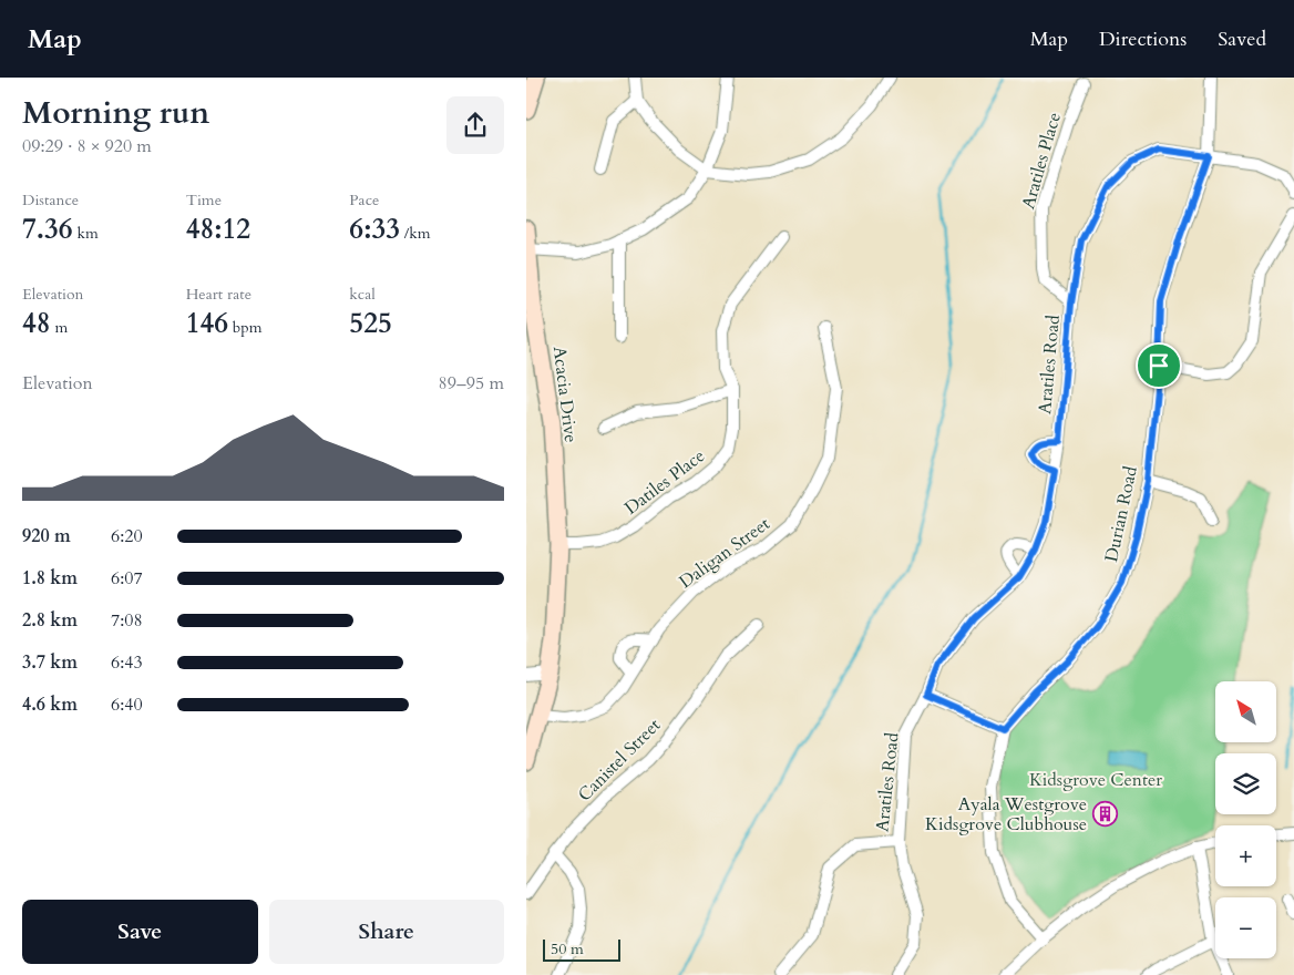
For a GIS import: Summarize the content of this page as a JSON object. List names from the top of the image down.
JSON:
{
  "streets": {
    "street": [
      "Aratiles Place",
      "Aratiles Road",
      "Acacia Drive",
      "Datiles Place",
      "Durian Road",
      "Daligan Street",
      "Canistel Street"
    ]
  },
  "crossings": [
    ["Aratiles Place", "Aratiles Road"],
    ["Aratiles Road", "Durian Road"],
    ["Acacia Drive", "Datiles Place"],
    ["Acacia Drive", "Daligan Street"]
  ],
  "parks": ["Kidsgrove Center"],
  "places": {
    "building": ["Ayala Westgrove Kidsgrove Clubhouse"]
  },
  "scale_bar": "50 m",
  "north": "top left",
  "page": {
    "header": "Map",
    "nav": ["Map", "Directions", "Saved"],
    "heading": ["Morning run", "09:29 · 8 × 920 m"],
    "stats": [
      ["Distance", "7.36 km"],
      ["Time", "48:12"],
      ["Pace", "6:33 /km"],
      ["Elevation", "48 m"],
      ["Heart rate", "146 bpm"],
      ["kcal", "525"]
    ],
    "chart": ["Elevation", "89–95 m"],
    "list": [
      {
        "name": "920 m",
        "note": "6:20"
      },
      {
        "name": "1.8 km",
        "note": "6:07"
      },
      {
        "name": "2.8 km",
        "note": "7:08"
      },
      {
        "name": "3.7 km",
        "note": "6:43"
      },
      {
        "name": "4.6 km",
        "note": "6:40"
      }
    ],
    "map_buttons": ["+", "−"],
    "buttons": ["Save", "Share"],
    "scale": "50 m"
  }
}
